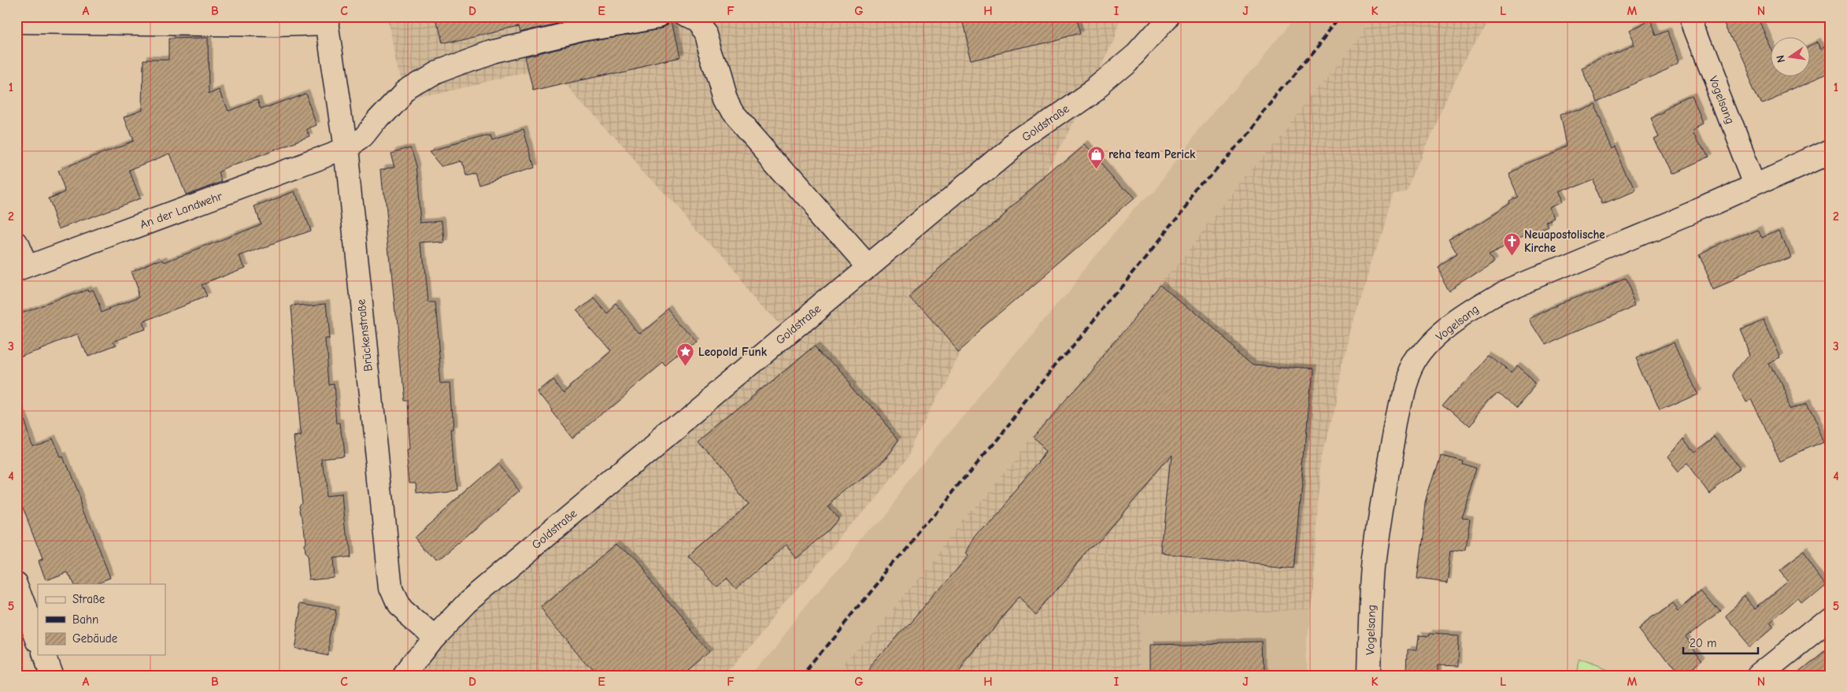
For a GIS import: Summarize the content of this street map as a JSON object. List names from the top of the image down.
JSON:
{
  "streets": {
    "street": [
      "Vogelsang",
      "Goldstraße",
      "An der Landwehr",
      "Brückenstraße"
    ]
  },
  "crossings": [
    ["Goldstraße", "Brückenstraße"],
    ["An der Landwehr", "Brückenstraße"]
  ],
  "places": {
    "shop": ["reha team Perick"],
    "church": ["Neuapostolische Kirche"],
    "place": ["Leopold Funk"]
  },
  "legend": ["Straße", "Bahn", "Gebäude"],
  "scale_bar": "20 m",
  "north": "left",
  "grid": {
    "columns": [
      "A",
      "B",
      "C",
      "D",
      "E",
      "F",
      "G",
      "H",
      "I",
      "J",
      "K",
      "L",
      "M",
      "N"
    ],
    "rows": [
      "1",
      "2",
      "3",
      "4",
      "5"
    ]
  }
}
